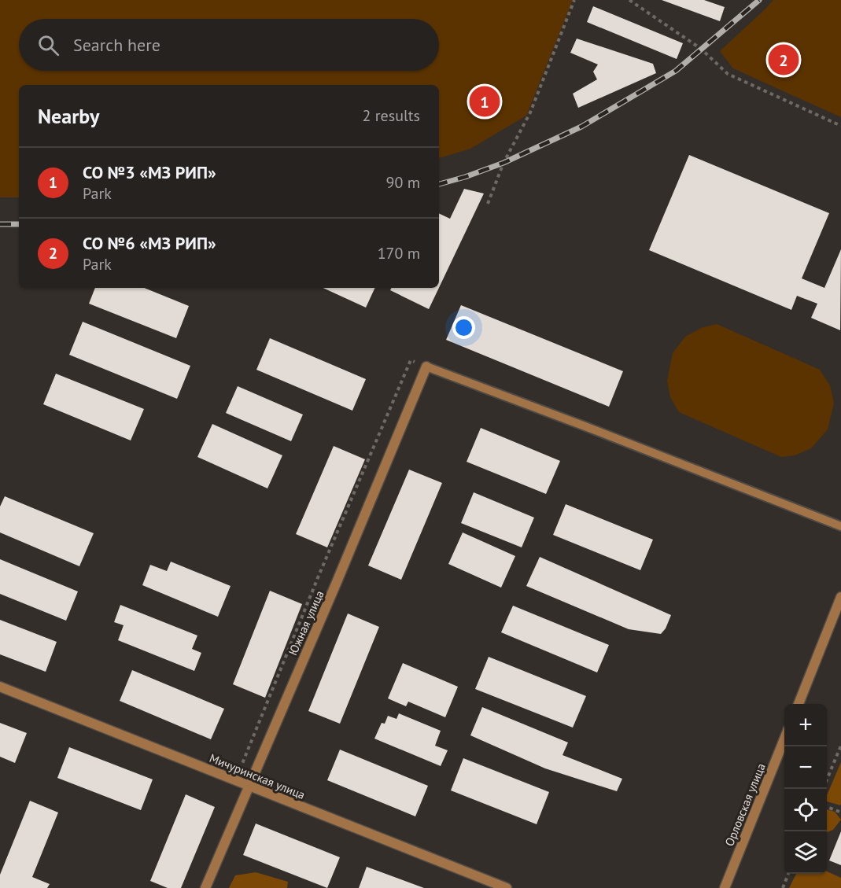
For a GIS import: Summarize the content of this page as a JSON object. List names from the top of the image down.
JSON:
{
  "streets": {
    "street": ["Южная улица", "Мичуринская улица", "Орловская улица"]
  },
  "crossings": [
    ["Южная улица", "Мичуринская улица"]
  ],
  "page": {
    "search": "Search here",
    "pins": ["2", "1"],
    "heading": ["Nearby", "2 results"],
    "list": [
      {
        "mark": "1",
        "name": "СО №3 «МЗ РИП»",
        "note": "Park",
        "value": "90 m"
      },
      {
        "mark": "2",
        "name": "СО №6 «МЗ РИП»",
        "note": "Park",
        "value": "170 m"
      }
    ],
    "map_buttons": ["+", "−"]
  }
}
